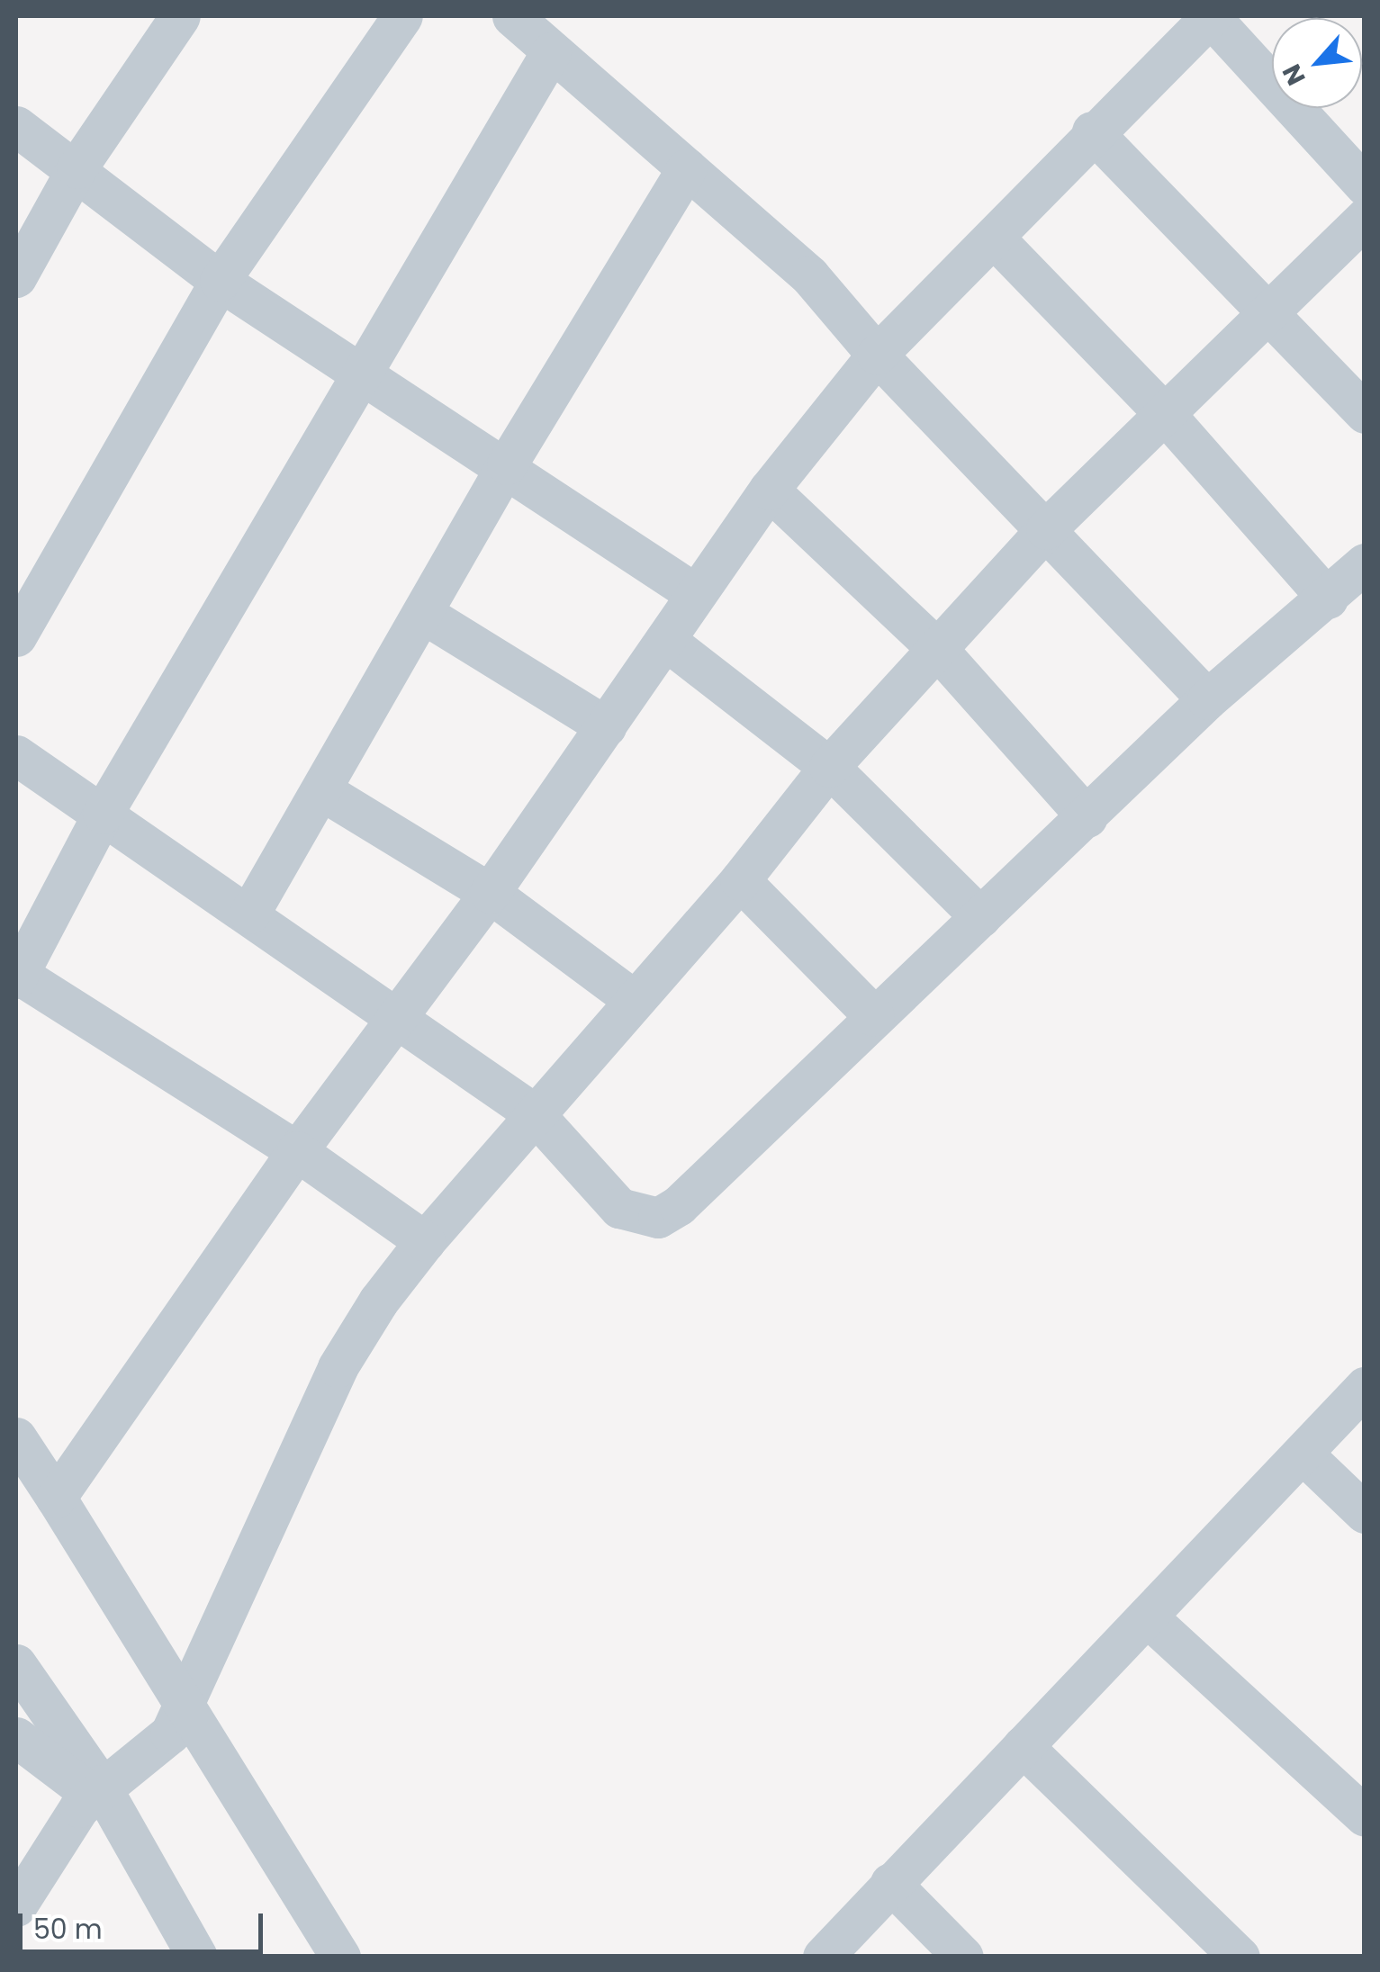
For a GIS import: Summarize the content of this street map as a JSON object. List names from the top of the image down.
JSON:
{
  "scale_bar": "50 m",
  "north": "bottom left"
}
